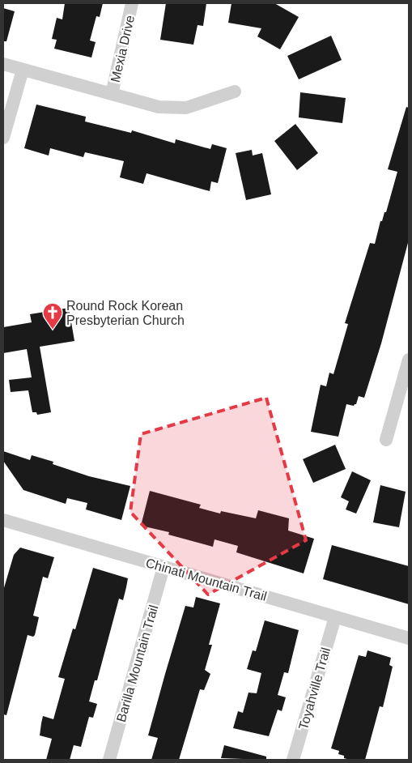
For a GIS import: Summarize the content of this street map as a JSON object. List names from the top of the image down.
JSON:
{
  "streets": {
    "street": [
      "Mexia Drive",
      "Chinati Mountain Trail",
      "Barilla Mountain Trail",
      "Toyahville Trail"
    ]
  },
  "crossings": [
    ["Chinati Mountain Trail", "Barilla Mountain Trail"],
    ["Chinati Mountain Trail", "Toyahville Trail"]
  ],
  "places": {
    "church": ["Round Rock Korean Presbyterian Church"]
  }
}
